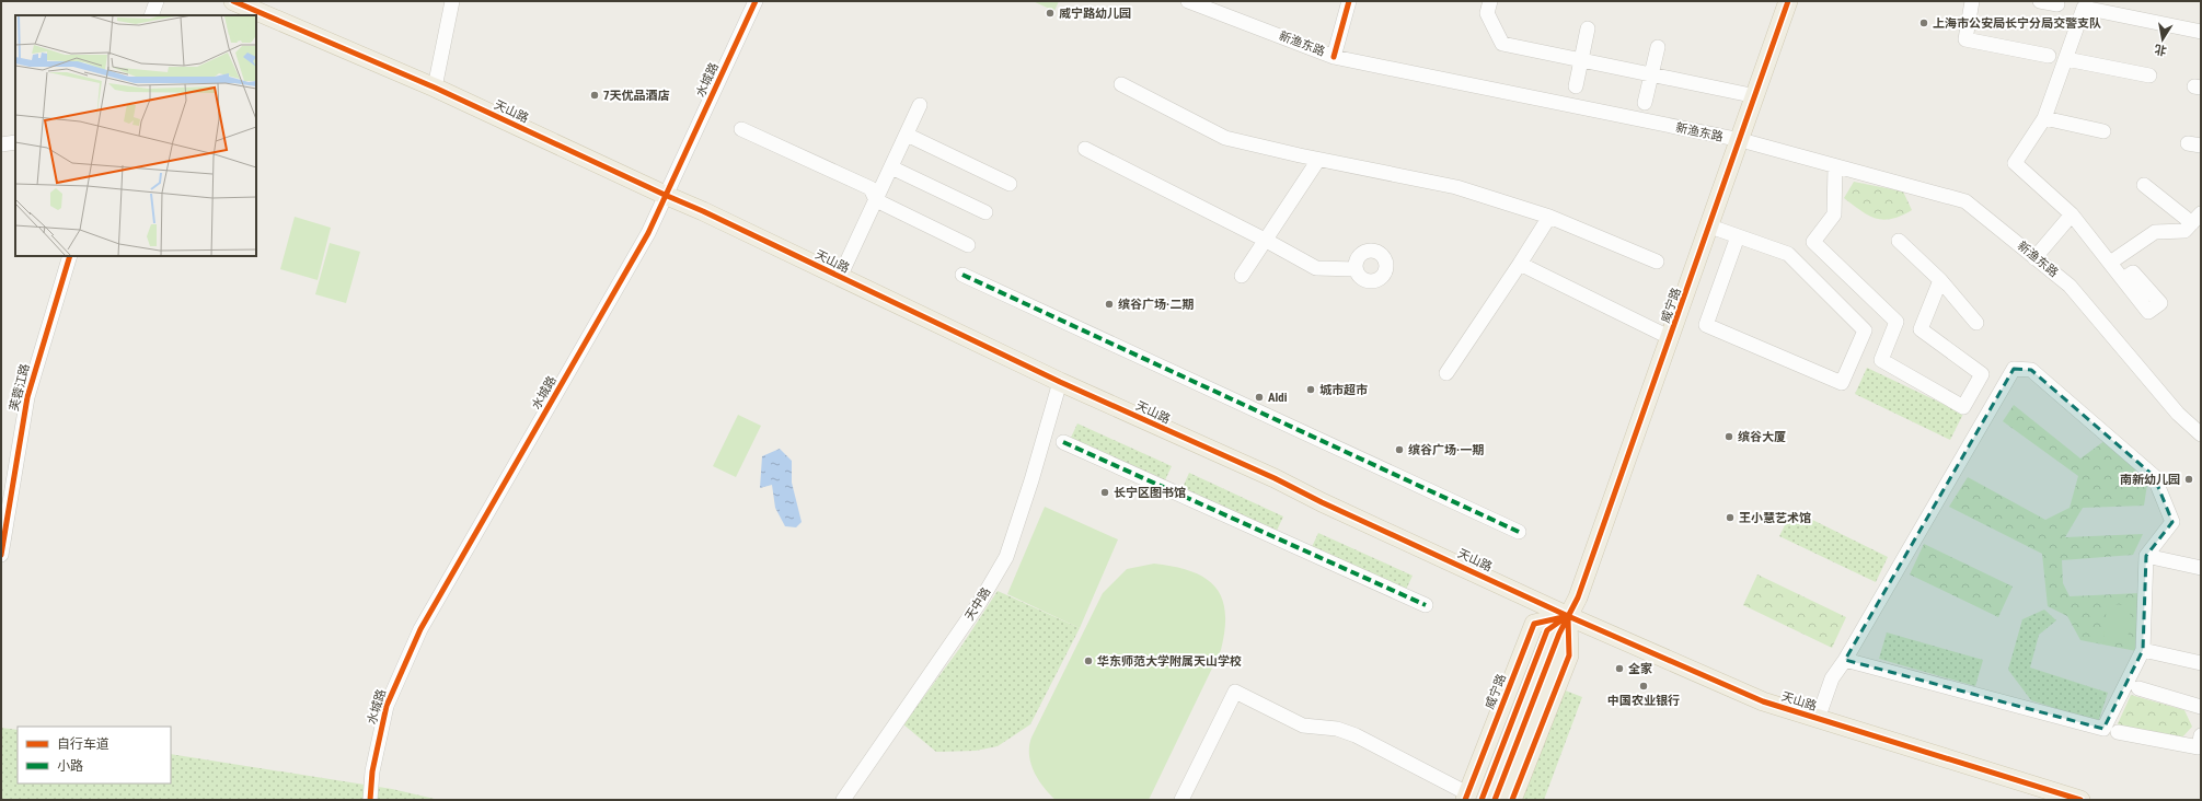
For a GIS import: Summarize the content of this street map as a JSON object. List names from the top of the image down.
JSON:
{
  "streets": {
    "main road": ["天山路", "威宁路"],
    "street": [
      "新渔东路",
      "水城路",
      "芙蓉江路",
      "天中路"
    ]
  },
  "crossings": [
    ["新渔东路", "威宁路"],
    ["水城路", "天山路"],
    ["天山路", "威宁路"],
    ["天山路", "天中路"]
  ],
  "places": [
    "威宁路幼儿园",
    "上海市公安局长宁分局交警支队",
    "7天优品酒店",
    "缤谷广场·二期",
    "城市超市",
    "Aldi",
    "缤谷大厦",
    "缤谷广场·一期",
    "南新幼儿园",
    "长宁区图书馆",
    "王小慧艺术馆",
    "华东师范大学附属天山学校",
    "全家",
    "中国农业银行"
  ],
  "legend": ["自行车道", "小路"],
  "north": "bottom"
}
